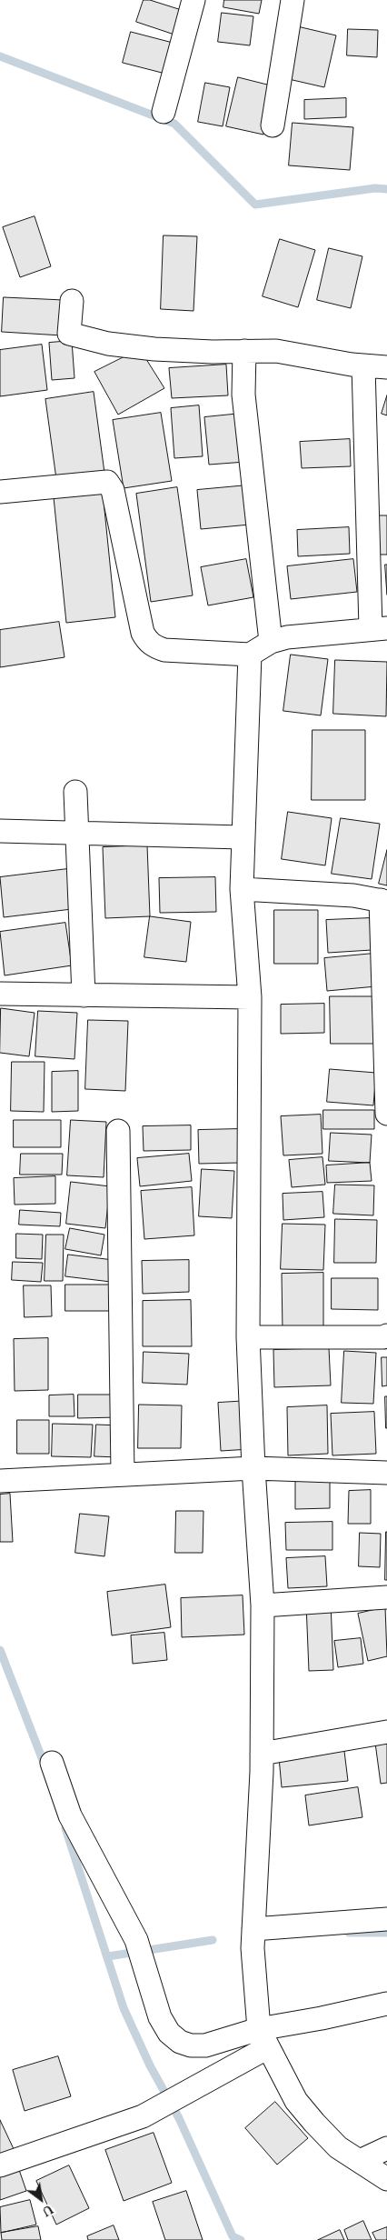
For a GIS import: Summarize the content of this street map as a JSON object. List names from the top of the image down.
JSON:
{
  "north": "bottom right"
}
